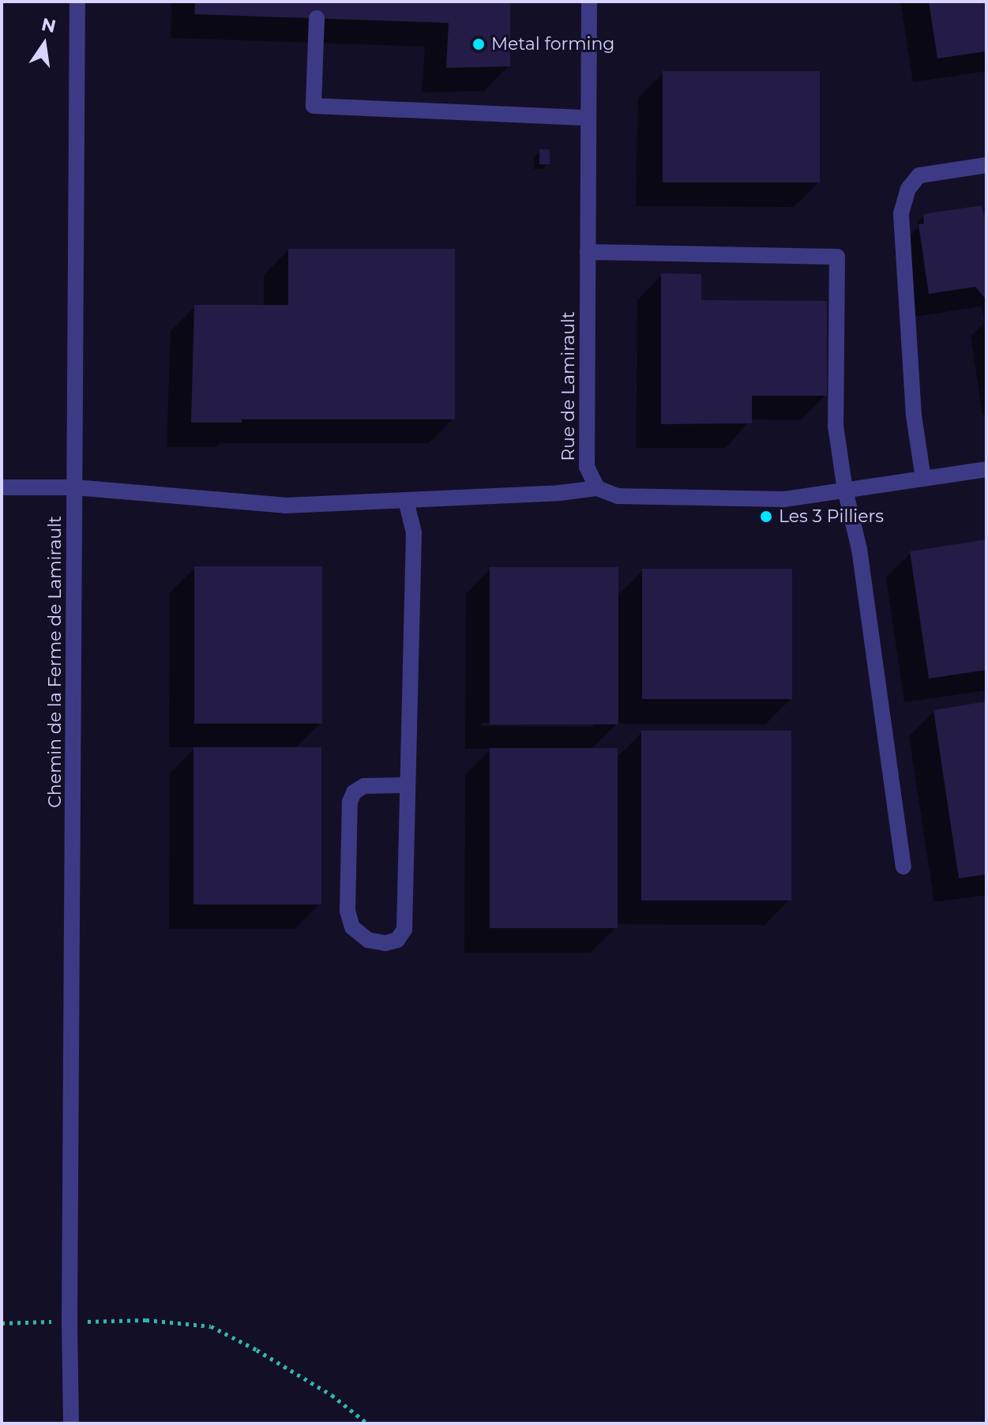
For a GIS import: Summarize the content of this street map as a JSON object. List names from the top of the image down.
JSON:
{
  "streets": {
    "street": ["Rue de Lamirault", "Chemin de la Ferme de Lamirault"]
  },
  "places": ["Metal forming", "Les 3 Pilliers"],
  "north": "top"
}
